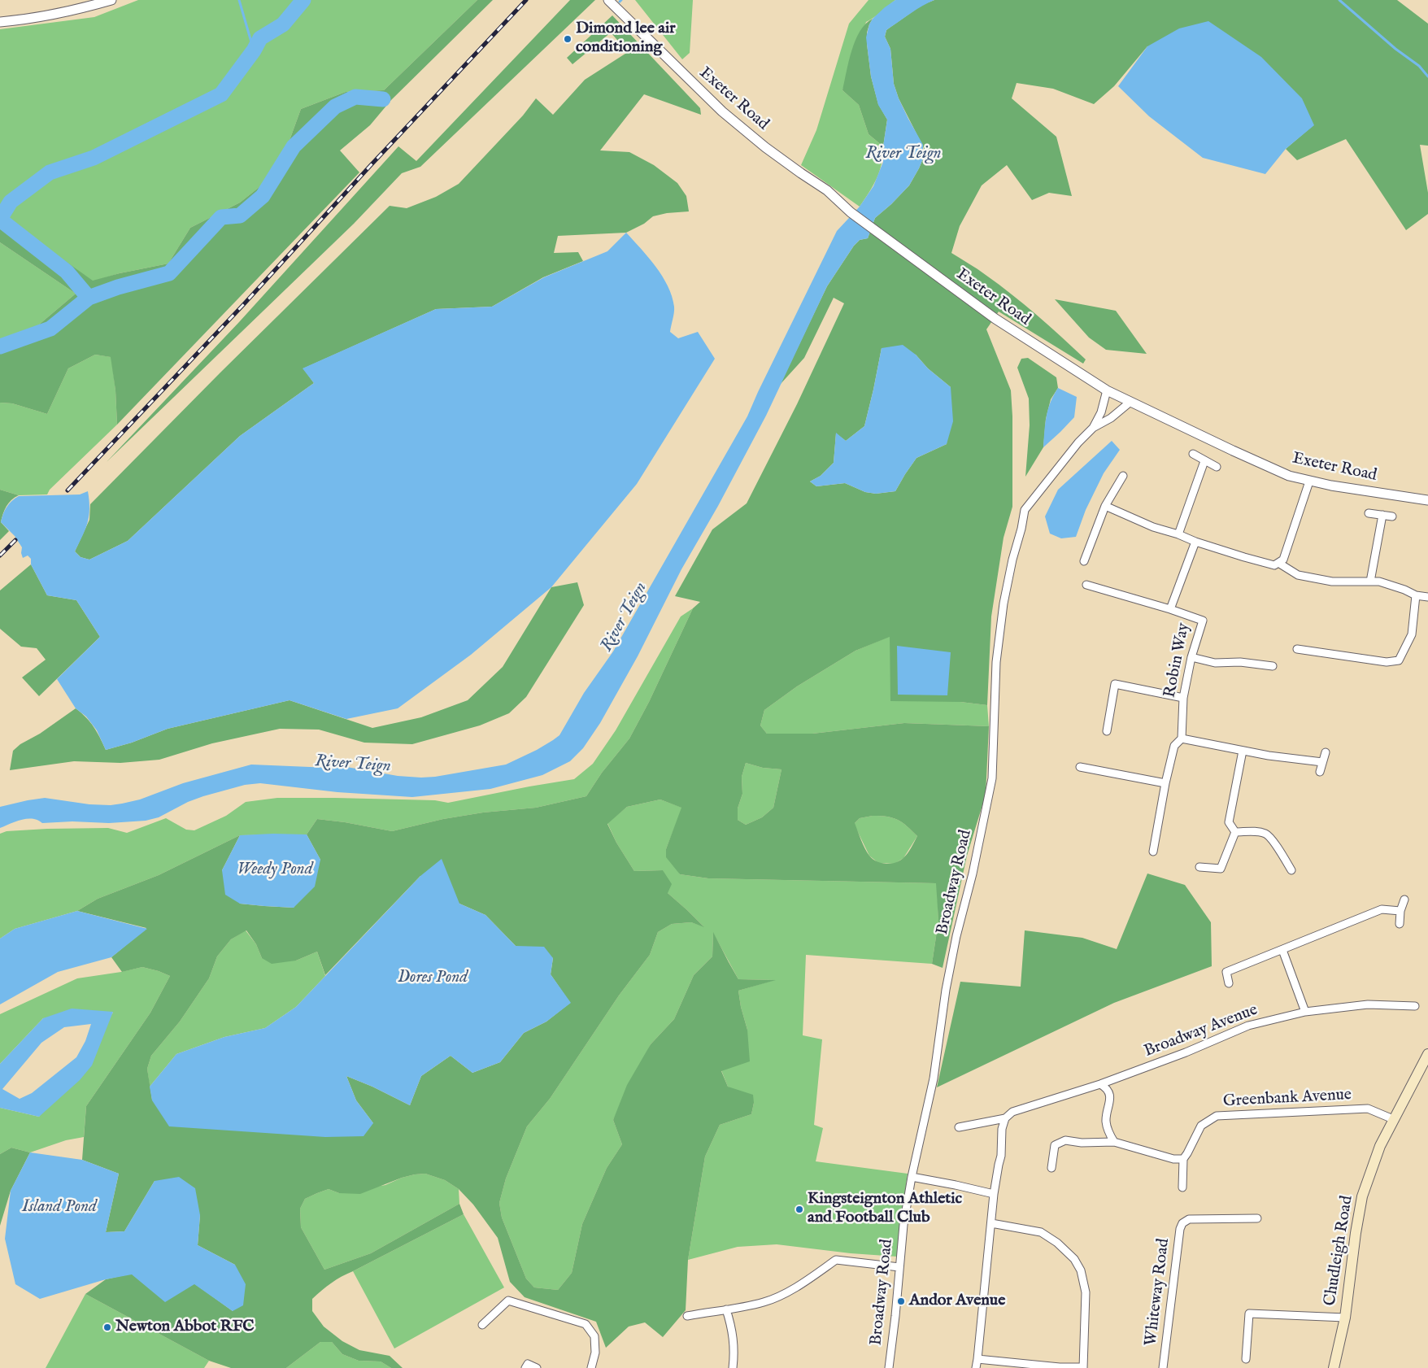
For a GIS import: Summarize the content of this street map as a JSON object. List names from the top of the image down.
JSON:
{
  "streets": {
    "main road": ["Chudleigh Road"],
    "street": [
      "Exeter Road",
      "Robin Way",
      "Broadway Road",
      "Broadway Avenue",
      "Greenbank Avenue",
      "Whiteway Road"
    ]
  },
  "crossings": [
    ["Exeter Road", "Broadway Road"],
    ["Greenbank Avenue", "Chudleigh Road"]
  ],
  "water": [
    "River Teign",
    "Weedy Pond",
    "Dores Pond",
    "Island Pond"
  ],
  "places": [
    "Dimond lee air conditioning",
    "Kingsteignton Athletic and Football Club",
    "Andor Avenue",
    "Newton Abbot RFC"
  ]
}
